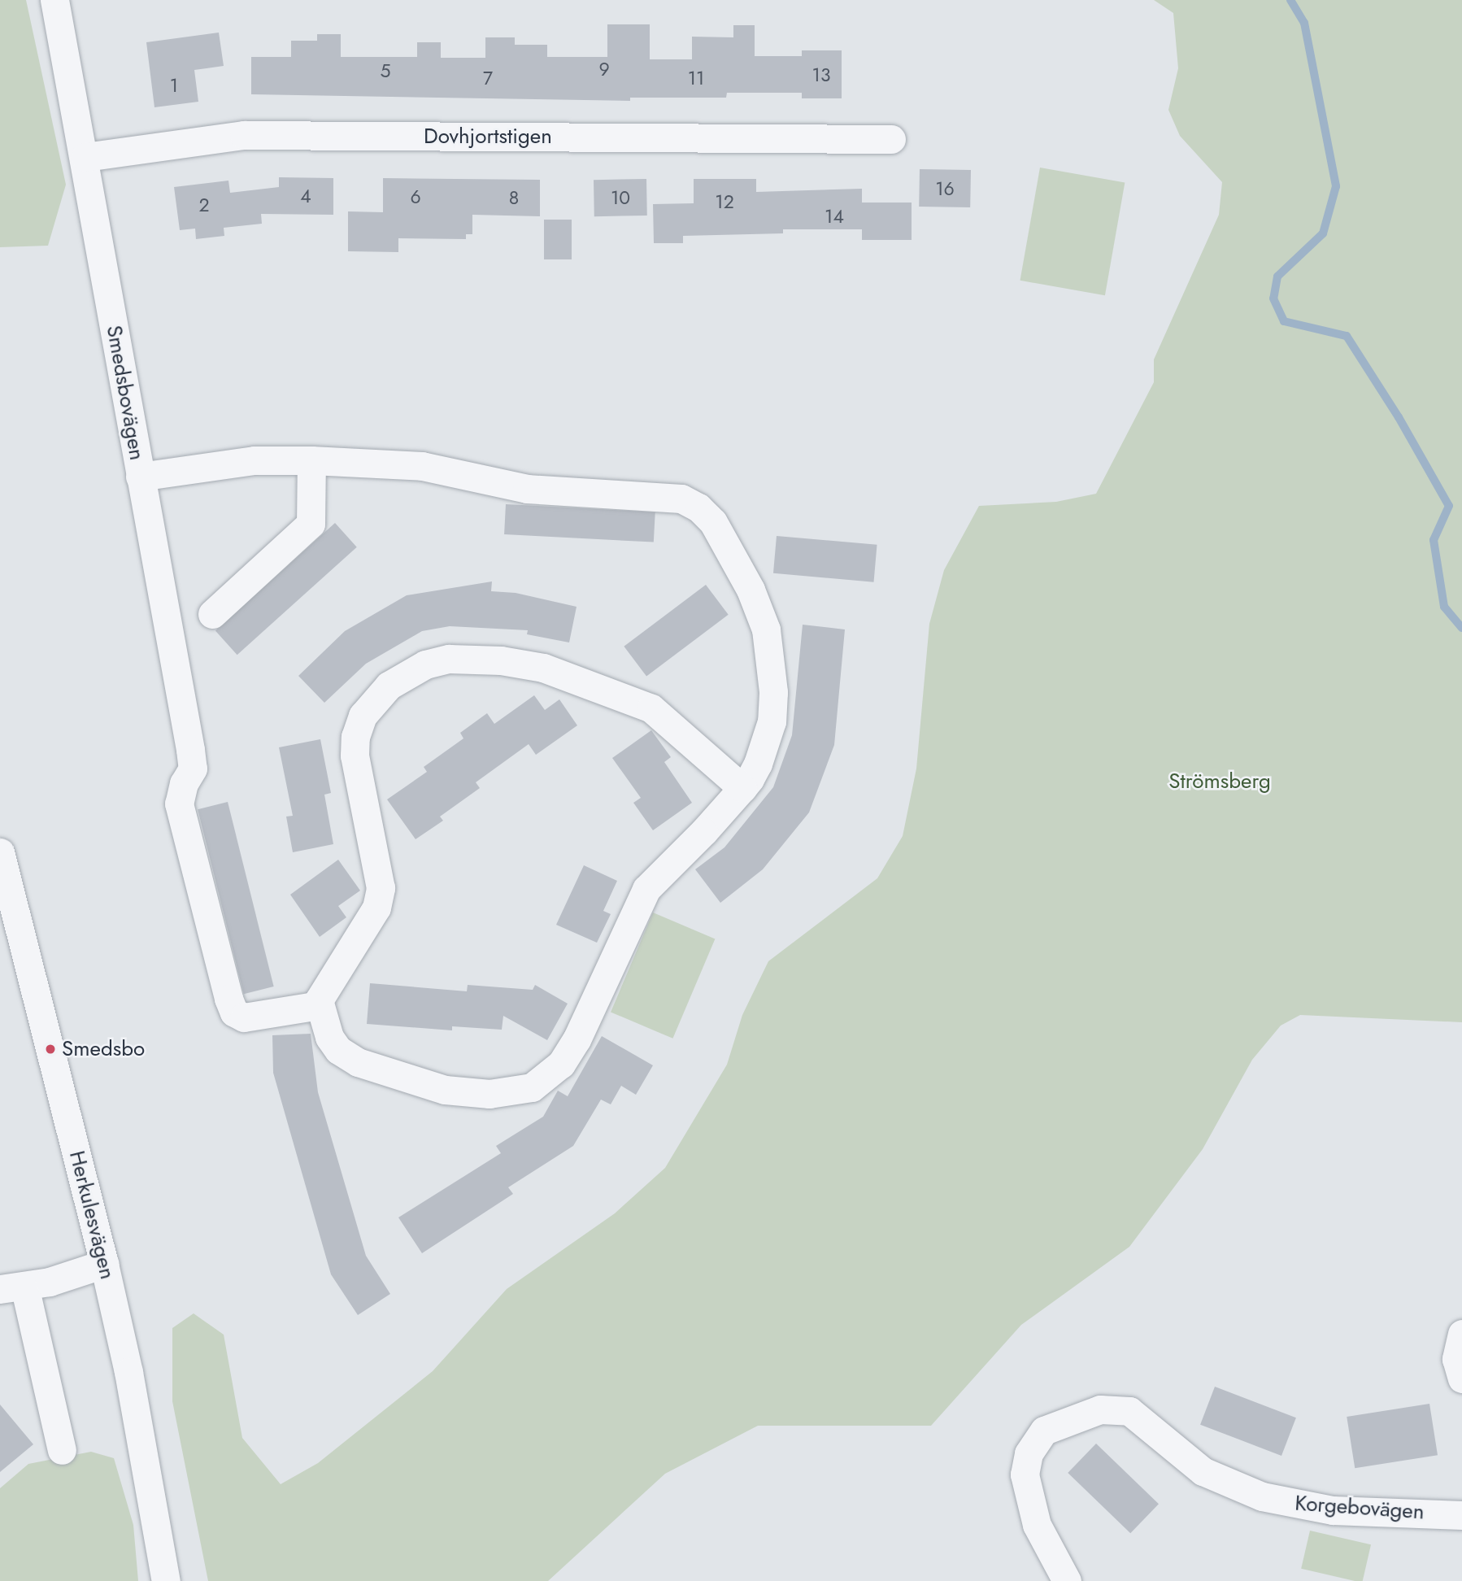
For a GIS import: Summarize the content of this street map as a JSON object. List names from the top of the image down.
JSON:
{
  "streets": {
    "street": [
      "Dovhjortstigen",
      "Smedsbovägen",
      "Herkulesvägen",
      "Korgebovägen"
    ]
  },
  "crossings": [
    ["Dovhjortstigen", "Smedsbovägen"]
  ],
  "parks": ["Strömsberg"],
  "places": ["Smedsbo"],
  "house_numbers": [
    "9",
    "5",
    "13",
    "7",
    "11",
    "1",
    "16",
    "4",
    "6",
    "8",
    "10",
    "12",
    "2",
    "14"
  ]
}
